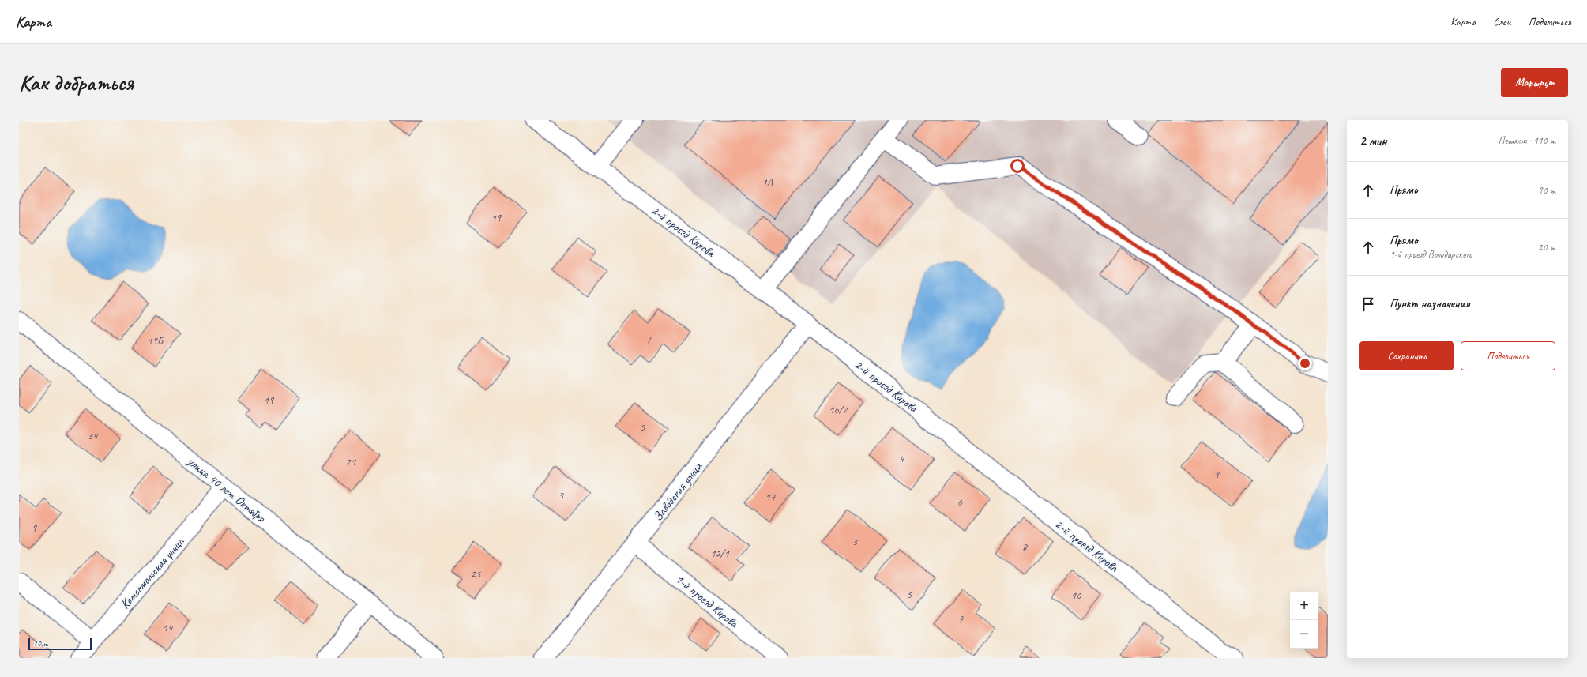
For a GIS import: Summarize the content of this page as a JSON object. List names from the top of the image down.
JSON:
{
  "streets": {
    "street": [
      "2-й проезд Кирова",
      "улица 40 лет Октября",
      "Заводская улица",
      "Комсомольская улица",
      "1-й проезд Кирова"
    ]
  },
  "crossings": [
    ["2-й проезд Кирова", "Заводская улица"],
    ["улица 40 лет Октября", "Комсомольская улица"],
    ["Заводская улица", "1-й проезд Кирова"]
  ],
  "house_numbers": [
    "1А",
    "19",
    "7",
    "19Б",
    "19",
    "16/2",
    "5",
    "34",
    "4",
    "21",
    "9",
    "3",
    "14",
    "6",
    "9",
    "3",
    "8",
    "12/1",
    "25",
    "5",
    "10",
    "7",
    "14"
  ],
  "scale_bar": "20 m",
  "page": {
    "header": "Карта",
    "nav": ["Карта", "Слои", "Поделиться"],
    "buttons": [
      "Маршрут",
      ["Сохранить", "Поделиться"]
    ],
    "title": "Как добраться",
    "heading": ["2 мин", "Пешком · 110 m"],
    "list": [
      ["Прямо", "90 m"],
      ["Прямо", "1-й проезд Володарского", "20 m"],
      "Пункт назначения"
    ],
    "map_buttons": ["+", "−"],
    "scale": "20 m"
  }
}
